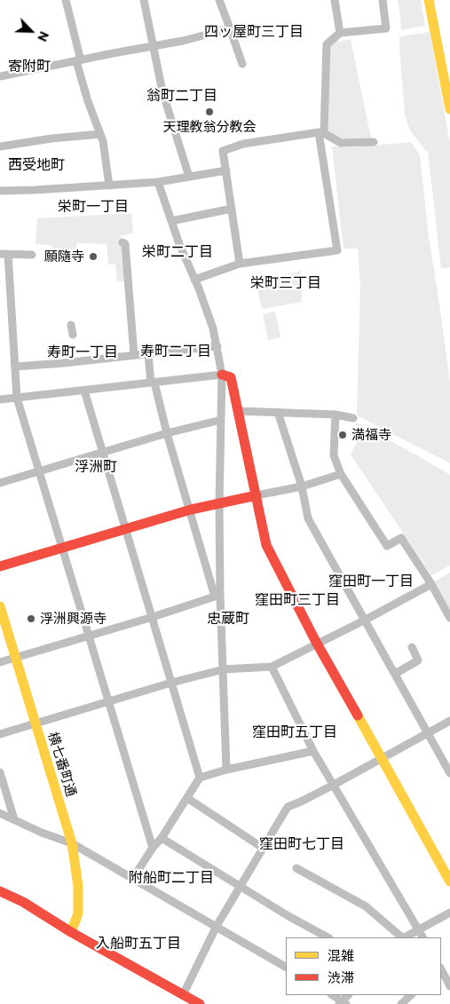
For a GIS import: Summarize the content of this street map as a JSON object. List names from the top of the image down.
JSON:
{
  "streets": {
    "street": ["横七番町通"]
  },
  "districts": [
    "四ッ屋町三丁目",
    "寄附町",
    "翁町二丁目",
    "西受地町",
    "栄町一丁目",
    "栄町二丁目",
    "栄町三丁目",
    "寿町二丁目",
    "寿町一丁目",
    "浮洲町",
    "窪田町一丁目",
    "窪田町三丁目",
    "忠蔵町",
    "窪田町五丁目",
    "窪田町七丁目",
    "附船町二丁目",
    "入船町五丁目"
  ],
  "places": [
    "天理教翁分教会",
    "願隨寺",
    "満福寺",
    "浮洲興源寺"
  ],
  "legend": ["混雑", "渋滞"],
  "north": "bottom right"
}
